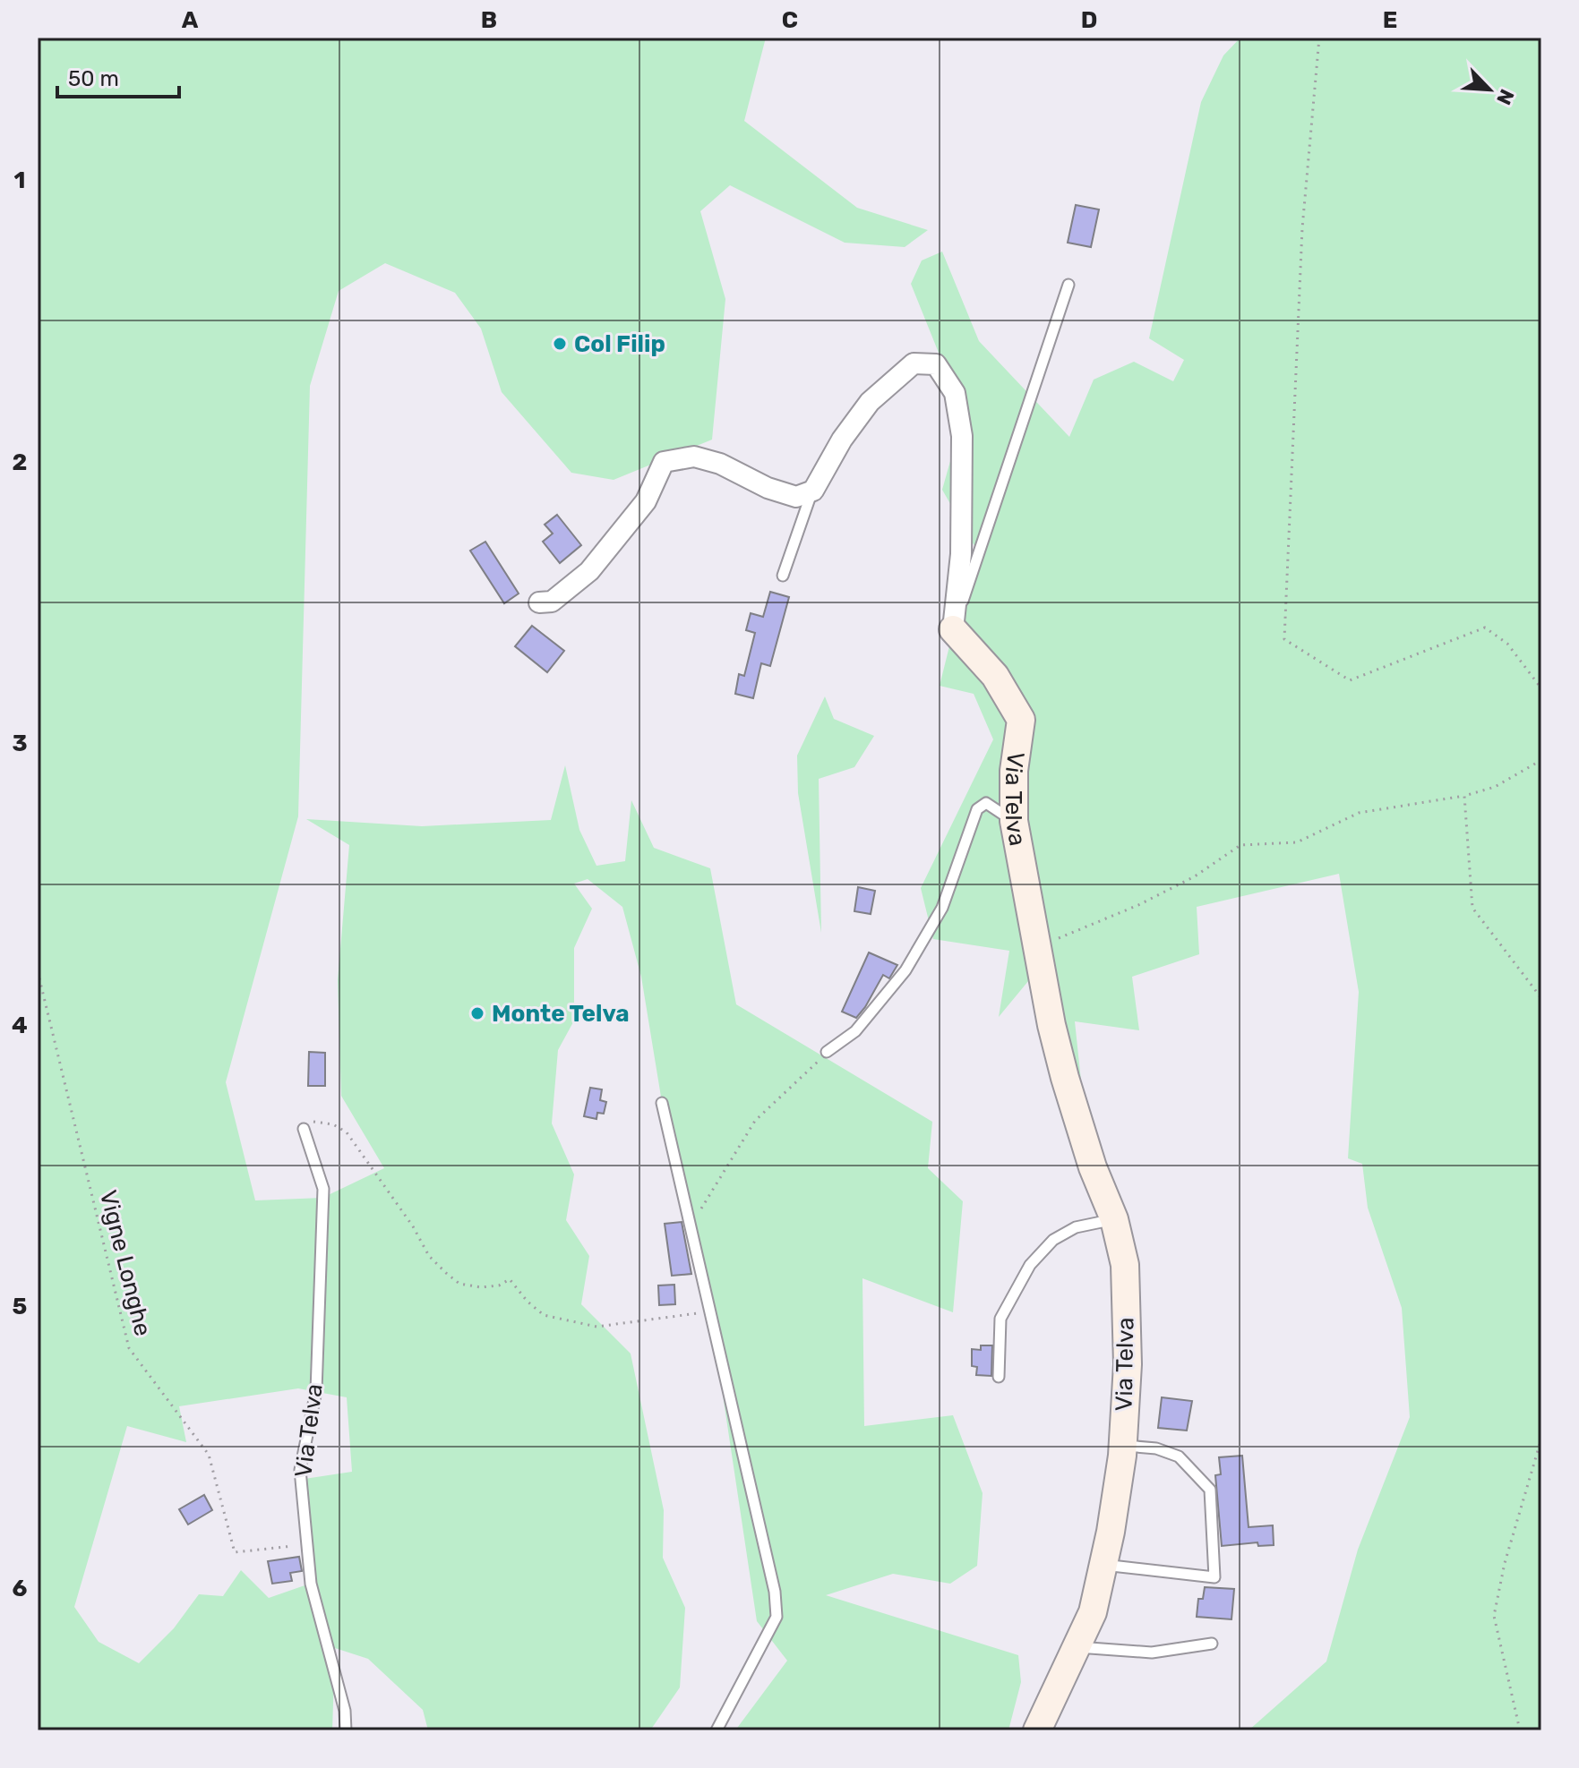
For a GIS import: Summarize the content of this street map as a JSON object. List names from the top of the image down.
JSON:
{
  "streets": {
    "street": ["Via Telva"],
    "path": ["Vigne Longhe"]
  },
  "crossings": [
    ["Via Telva", "Vigne Longhe"]
  ],
  "places": ["Col Filip", "Monte Telva"],
  "scale_bar": "50 m",
  "north": "bottom right",
  "grid": {
    "columns": [
      "A",
      "B",
      "C",
      "D",
      "E"
    ],
    "rows": [
      "1",
      "2",
      "3",
      "4",
      "5",
      "6"
    ]
  }
}
